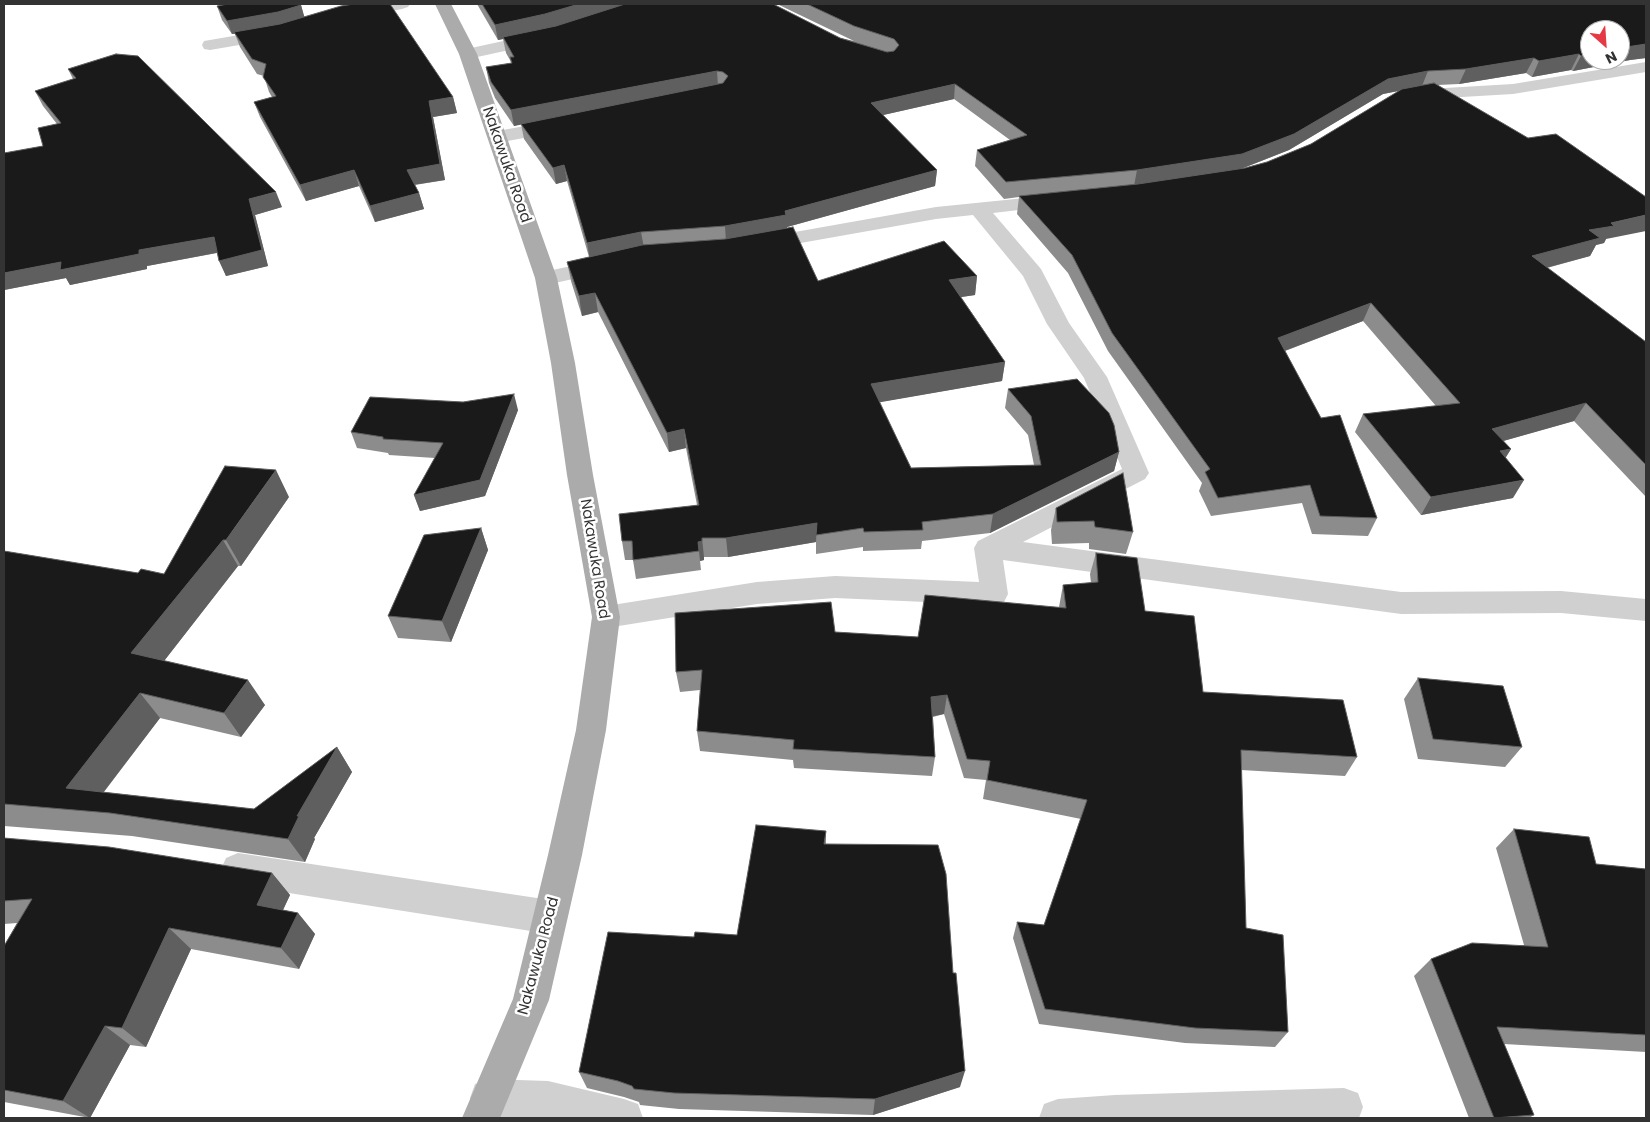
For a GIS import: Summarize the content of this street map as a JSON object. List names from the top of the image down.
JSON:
{
  "streets": {
    "main road": ["Nakawuka Road"]
  },
  "north": "bottom right"
}
